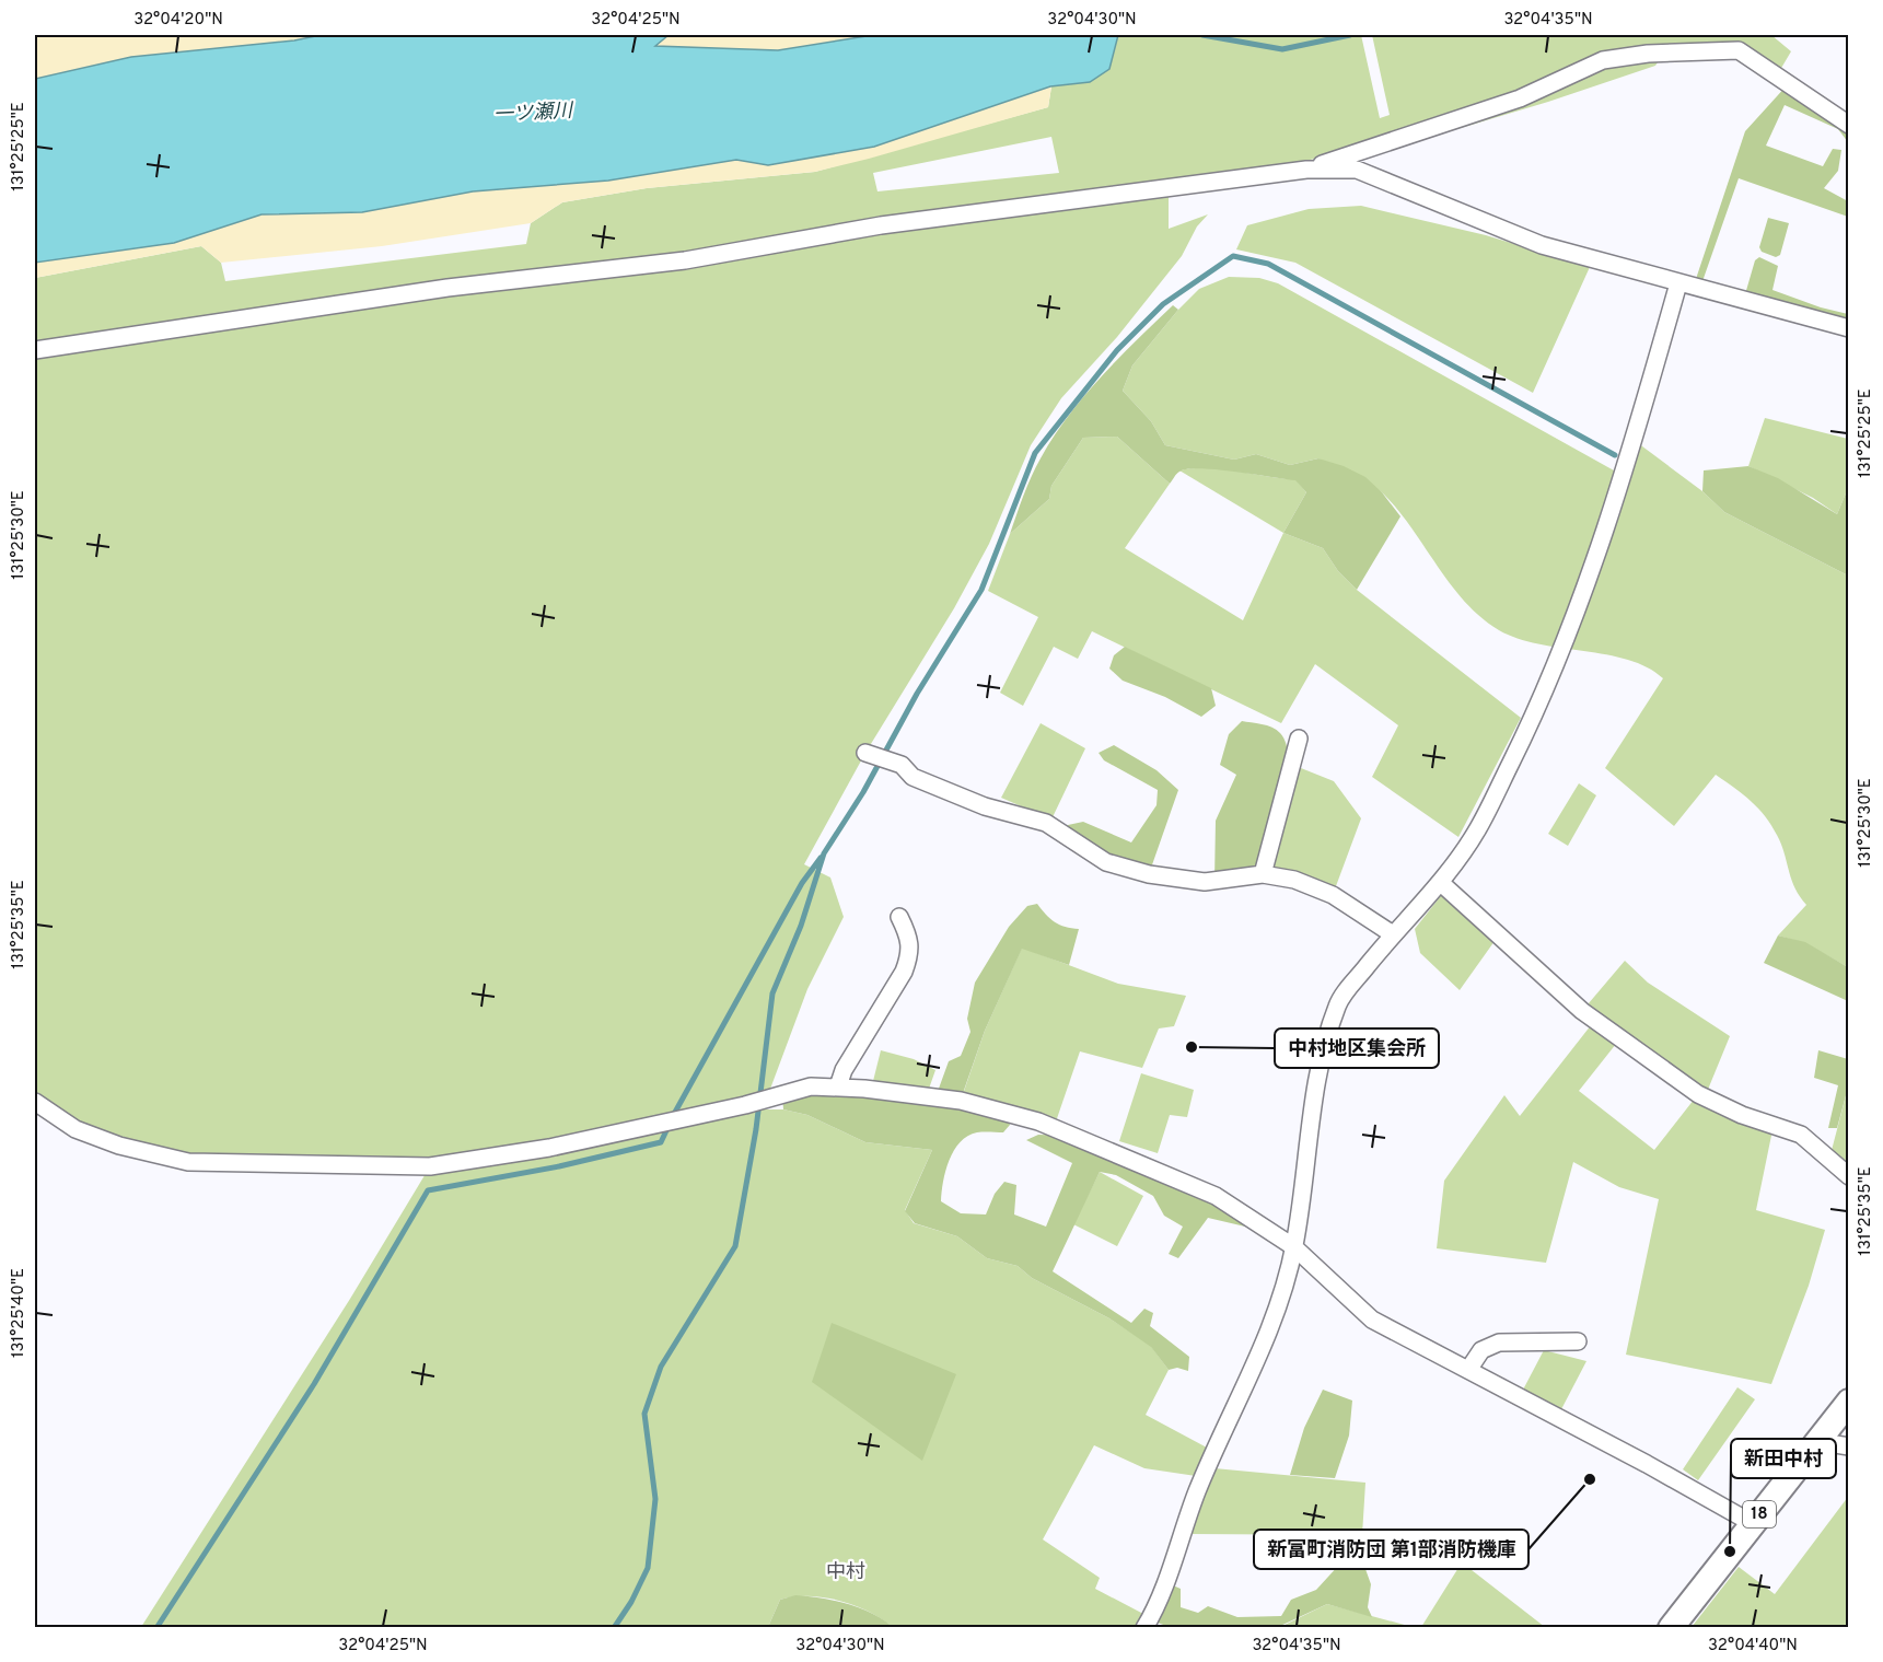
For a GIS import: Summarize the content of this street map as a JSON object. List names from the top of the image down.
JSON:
{
  "streets": {
    "main road": ["18"]
  },
  "districts": ["中村"],
  "water": ["一ツ瀬川"],
  "places": ["中村地区集会所", "新富町消防団 第1部消防機庫", "新田中村"],
  "coordinates": [
    "32°04'20\"N",
    "32°04'25\"N",
    "32°04'30\"N",
    "32°04'35\"N",
    "131°25'25\"E",
    "131°25'30\"E",
    "131°25'35\"E",
    "131°25'40\"E",
    "32°04'40\"N"
  ]
}
